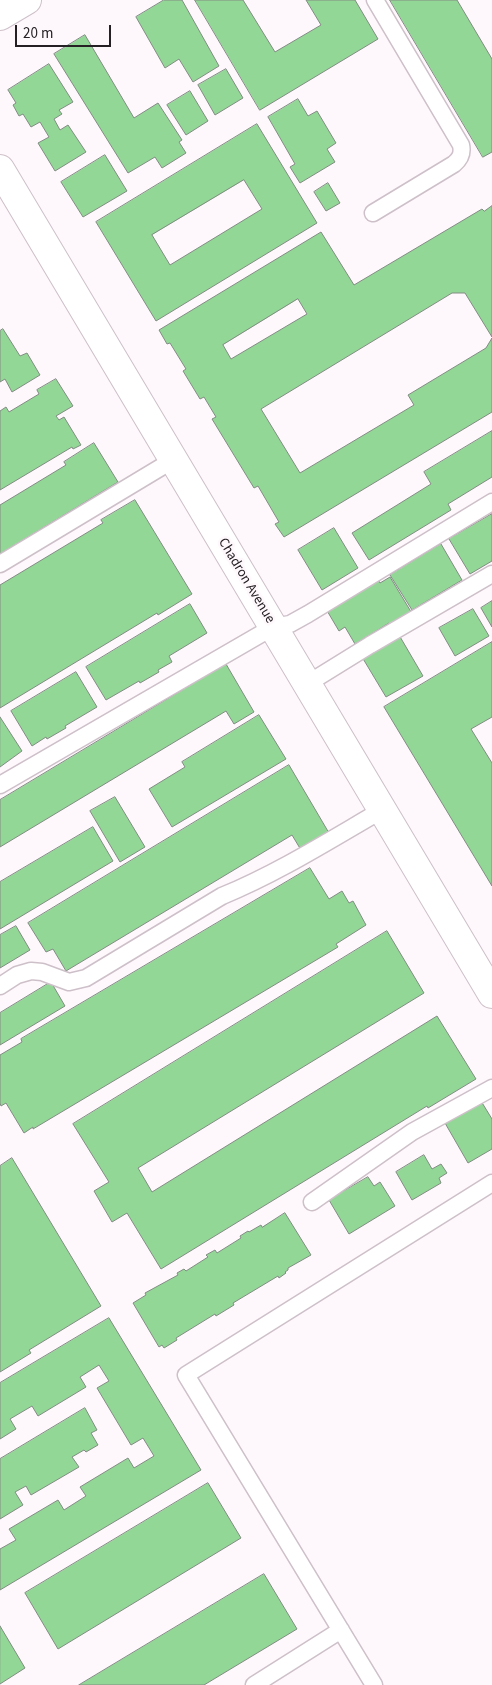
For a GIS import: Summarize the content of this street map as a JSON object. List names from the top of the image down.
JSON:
{
  "streets": {
    "street": ["Chadron Avenue"]
  },
  "scale_bar": "20 m"
}
